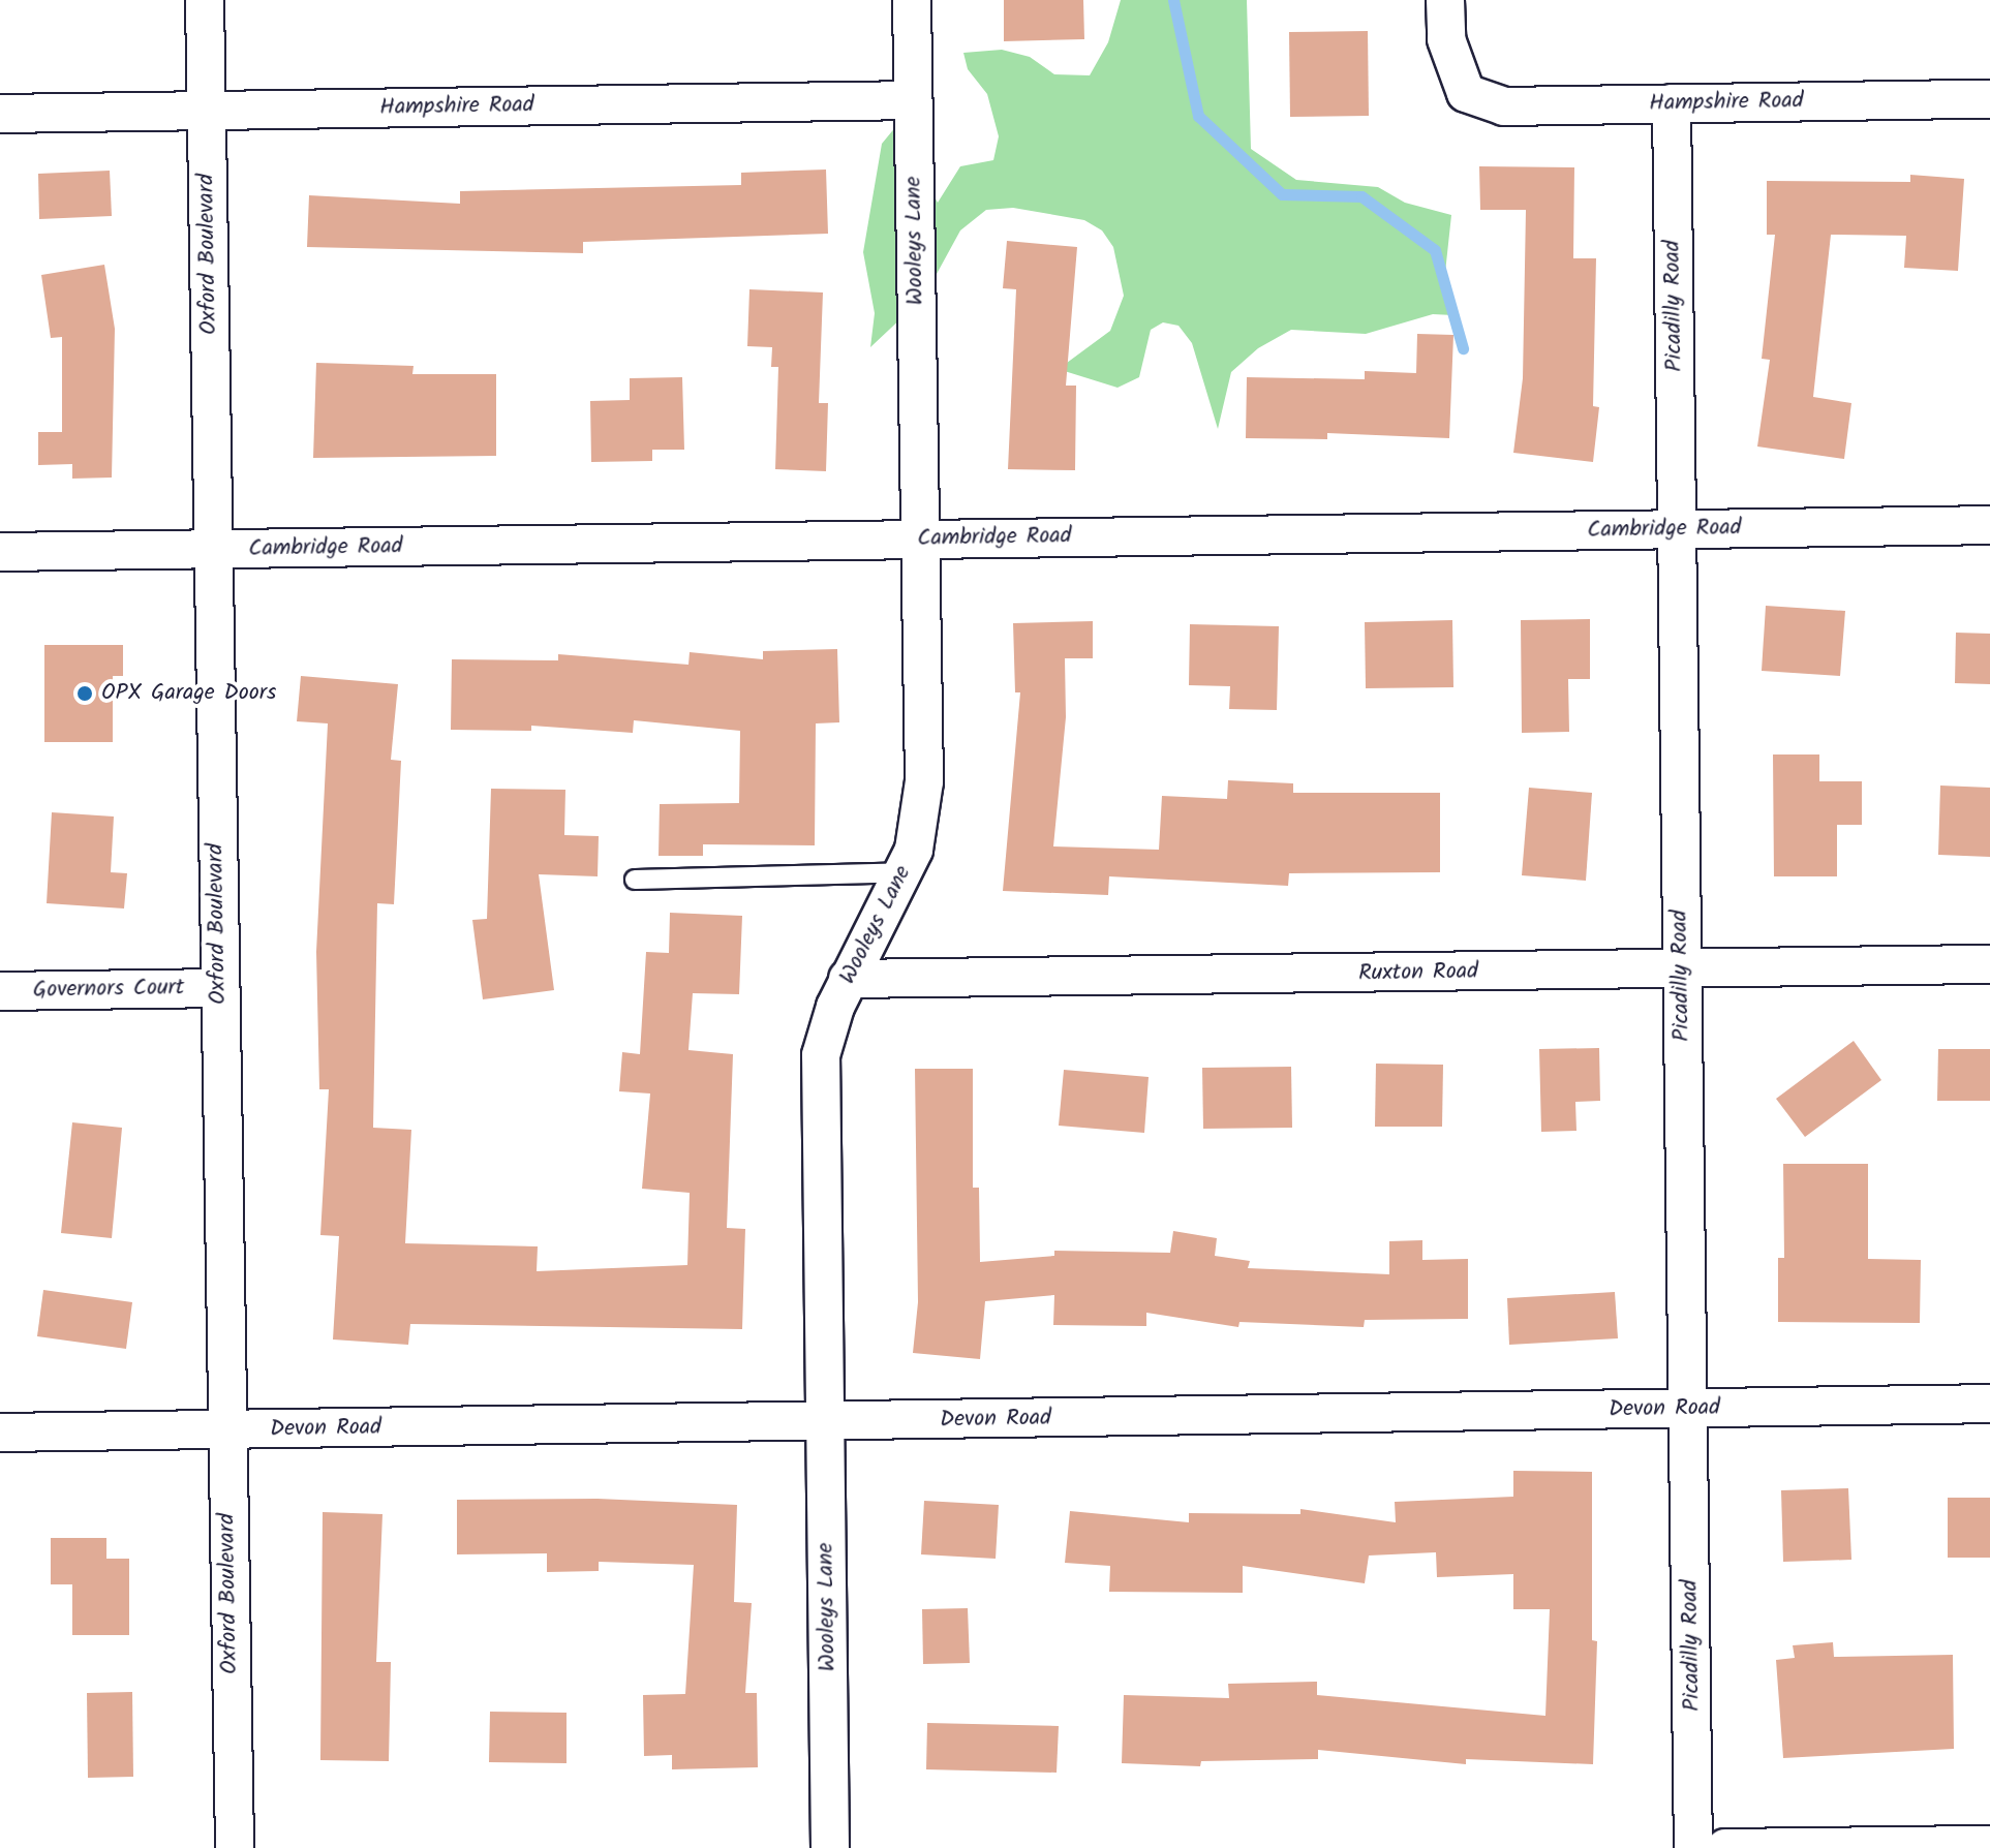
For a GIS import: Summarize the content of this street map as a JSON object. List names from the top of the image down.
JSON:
{
  "streets": {
    "street": [
      "Hampshire Road",
      "Wooleys Lane",
      "Oxford Boulevard",
      "Picadilly Road",
      "Cambridge Road",
      "Ruxton Road",
      "Governors Court",
      "Devon Road"
    ]
  },
  "crossings": [
    ["Hampshire Road", "Wooleys Lane"],
    ["Hampshire Road", "Oxford Boulevard"],
    ["Hampshire Road", "Picadilly Road"],
    ["Wooleys Lane", "Cambridge Road"],
    ["Wooleys Lane", "Ruxton Road"],
    ["Wooleys Lane", "Devon Road"],
    ["Oxford Boulevard", "Cambridge Road"],
    ["Oxford Boulevard", "Governors Court"],
    ["Oxford Boulevard", "Devon Road"],
    ["Picadilly Road", "Cambridge Road"],
    ["Picadilly Road", "Ruxton Road"],
    ["Picadilly Road", "Devon Road"]
  ],
  "places": ["OPX Garage Doors"]
}
